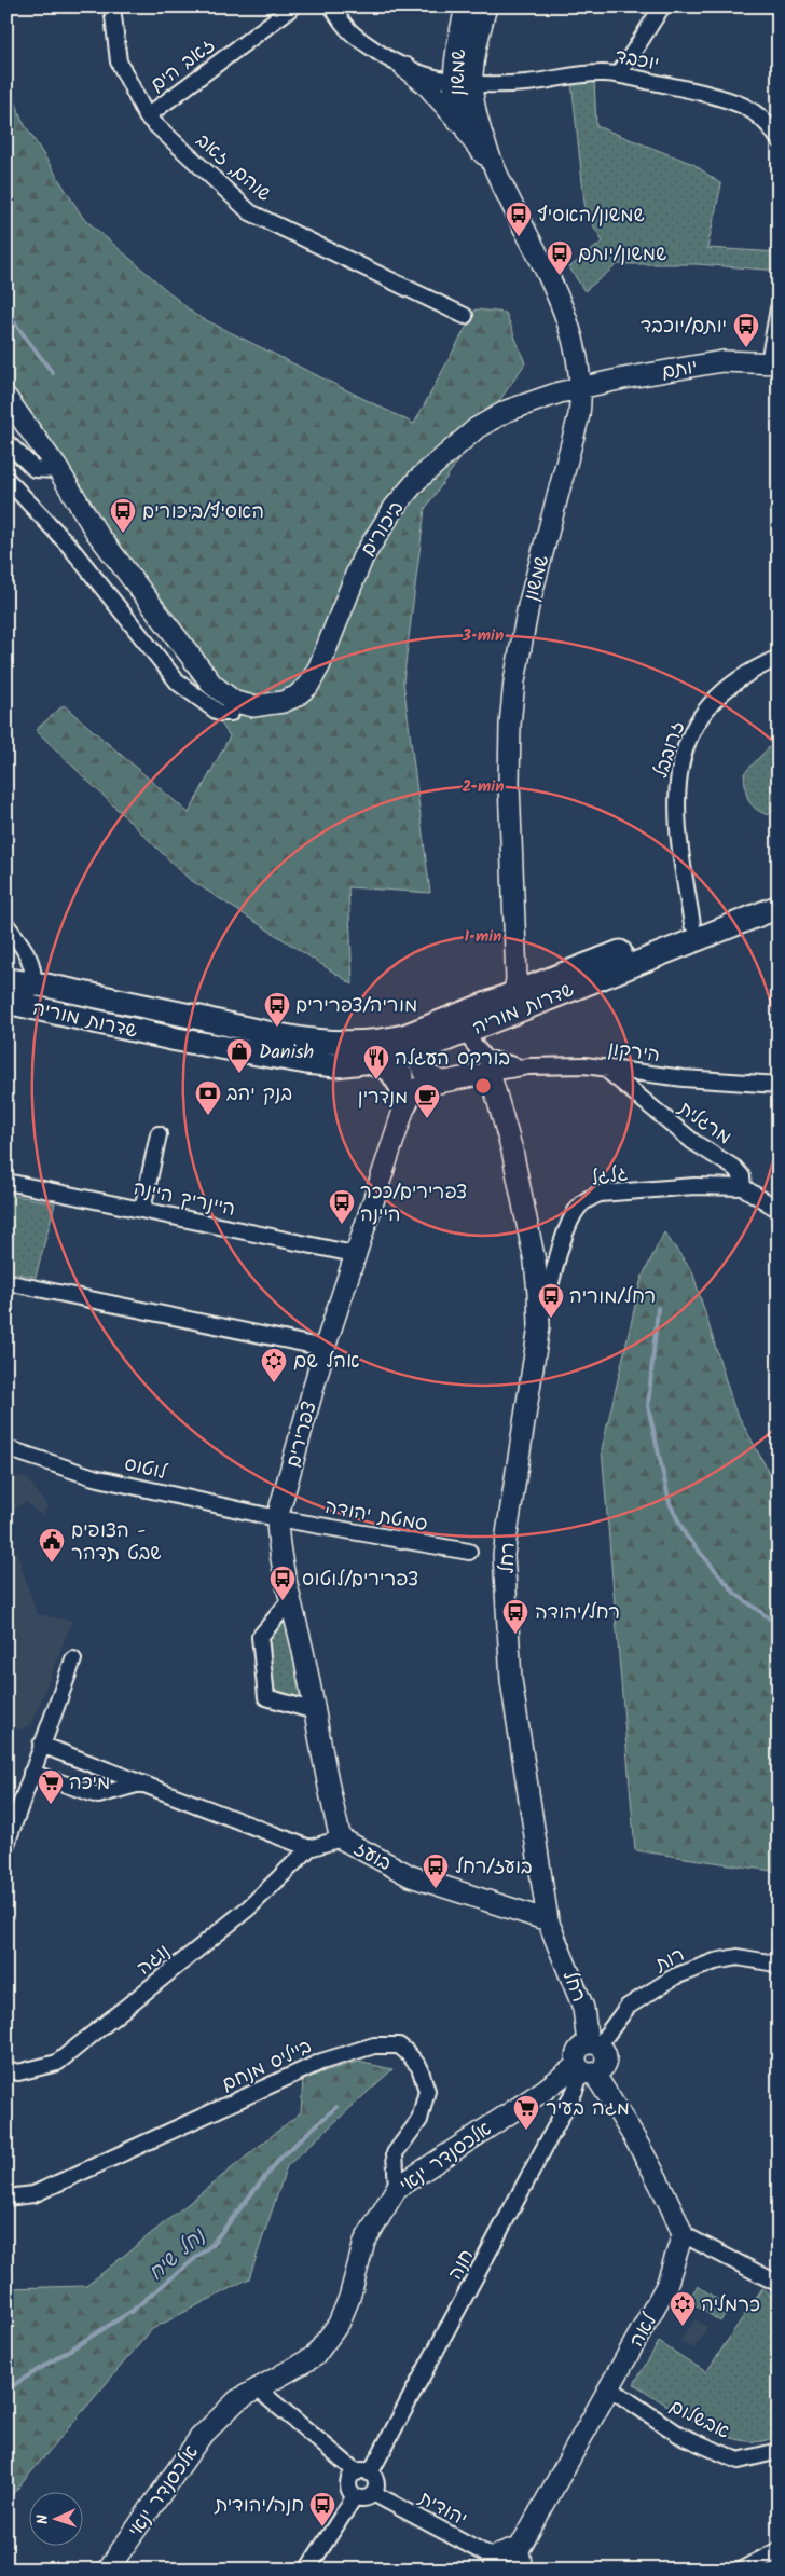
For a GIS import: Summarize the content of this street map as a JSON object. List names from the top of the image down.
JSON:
{
  "streets": {
    "main road": ["שדרות מוריה"],
    "street": [
      "יוכבד",
      "זאב הים",
      "שמשון",
      "שוהם, זאב",
      "יותם",
      "ביכורים",
      "זרובבל",
      "הירקון",
      "מרגלית",
      "גלגל",
      "היינריך היינה",
      "צפרירים",
      "לוטוס",
      "סמטת יהודה",
      "רחל",
      "בועז",
      "נוגה",
      "רות",
      "בייליס מנחם",
      "אלכסנדר ינאי",
      "חנה",
      "לאה",
      "אבשלום",
      "יהודית"
    ]
  },
  "crossings": [
    ["יוכבד", "שמשון"],
    ["זאב הים", "שוהם, זאב"],
    ["שמשון", "יותם"],
    ["שמשון", "ביכורים"],
    ["שמשון", "שדרות מוריה"],
    ["יותם", "ביכורים"],
    ["זרובבל", "שדרות מוריה"],
    ["שדרות מוריה", "צפרירים"],
    ["הירקון", "מרגלית"],
    ["הירקון", "רחל"],
    ["מרגלית", "גלגל"],
    ["גלגל", "רחל"],
    ["היינריך היינה", "צפרירים"],
    ["צפרירים", "לוטוס"],
    ["צפרירים", "סמטת יהודה"],
    ["צפרירים", "בועז"],
    ["לוטוס", "סמטת יהודה"],
    ["רחל", "בועז"],
    ["רחל", "רות"],
    ["בועז", "נוגה"],
    ["בייליס מנחם", "אלכסנדר ינאי"],
    ["אלכסנדר ינאי", "חנה"],
    ["חנה", "יהודית"],
    ["לאה", "אבשלום"]
  ],
  "water": ["נחל שיח"],
  "places": {
    "bus stop": [
      "שמשון/האסיף",
      "שמשון/יותם",
      "יותם/יוכבד",
      "האסיף/ביכורים",
      "מוריה/צפרירים",
      "צפרירים/ככר היינה",
      "רחל/מוריה",
      "צפרירים/לוטוס",
      "רחל/יהודה",
      "בועז/רחל",
      "חנה/יהודית"
    ],
    "shop": ["Danish"],
    "restaurant": ["בורקס העגלה"],
    "bank": ["בנק יהב"],
    "cafe": ["מנדרין"],
    "synagogue": ["אהל שם", "כרמליה"],
    "public building": ["הצופים - שבט תדהר"],
    "supermarket": ["מיכה", "מגה בעיר"]
  },
  "north": "left",
  "rings": ["3 min", "2 min", "1 min"]
}
